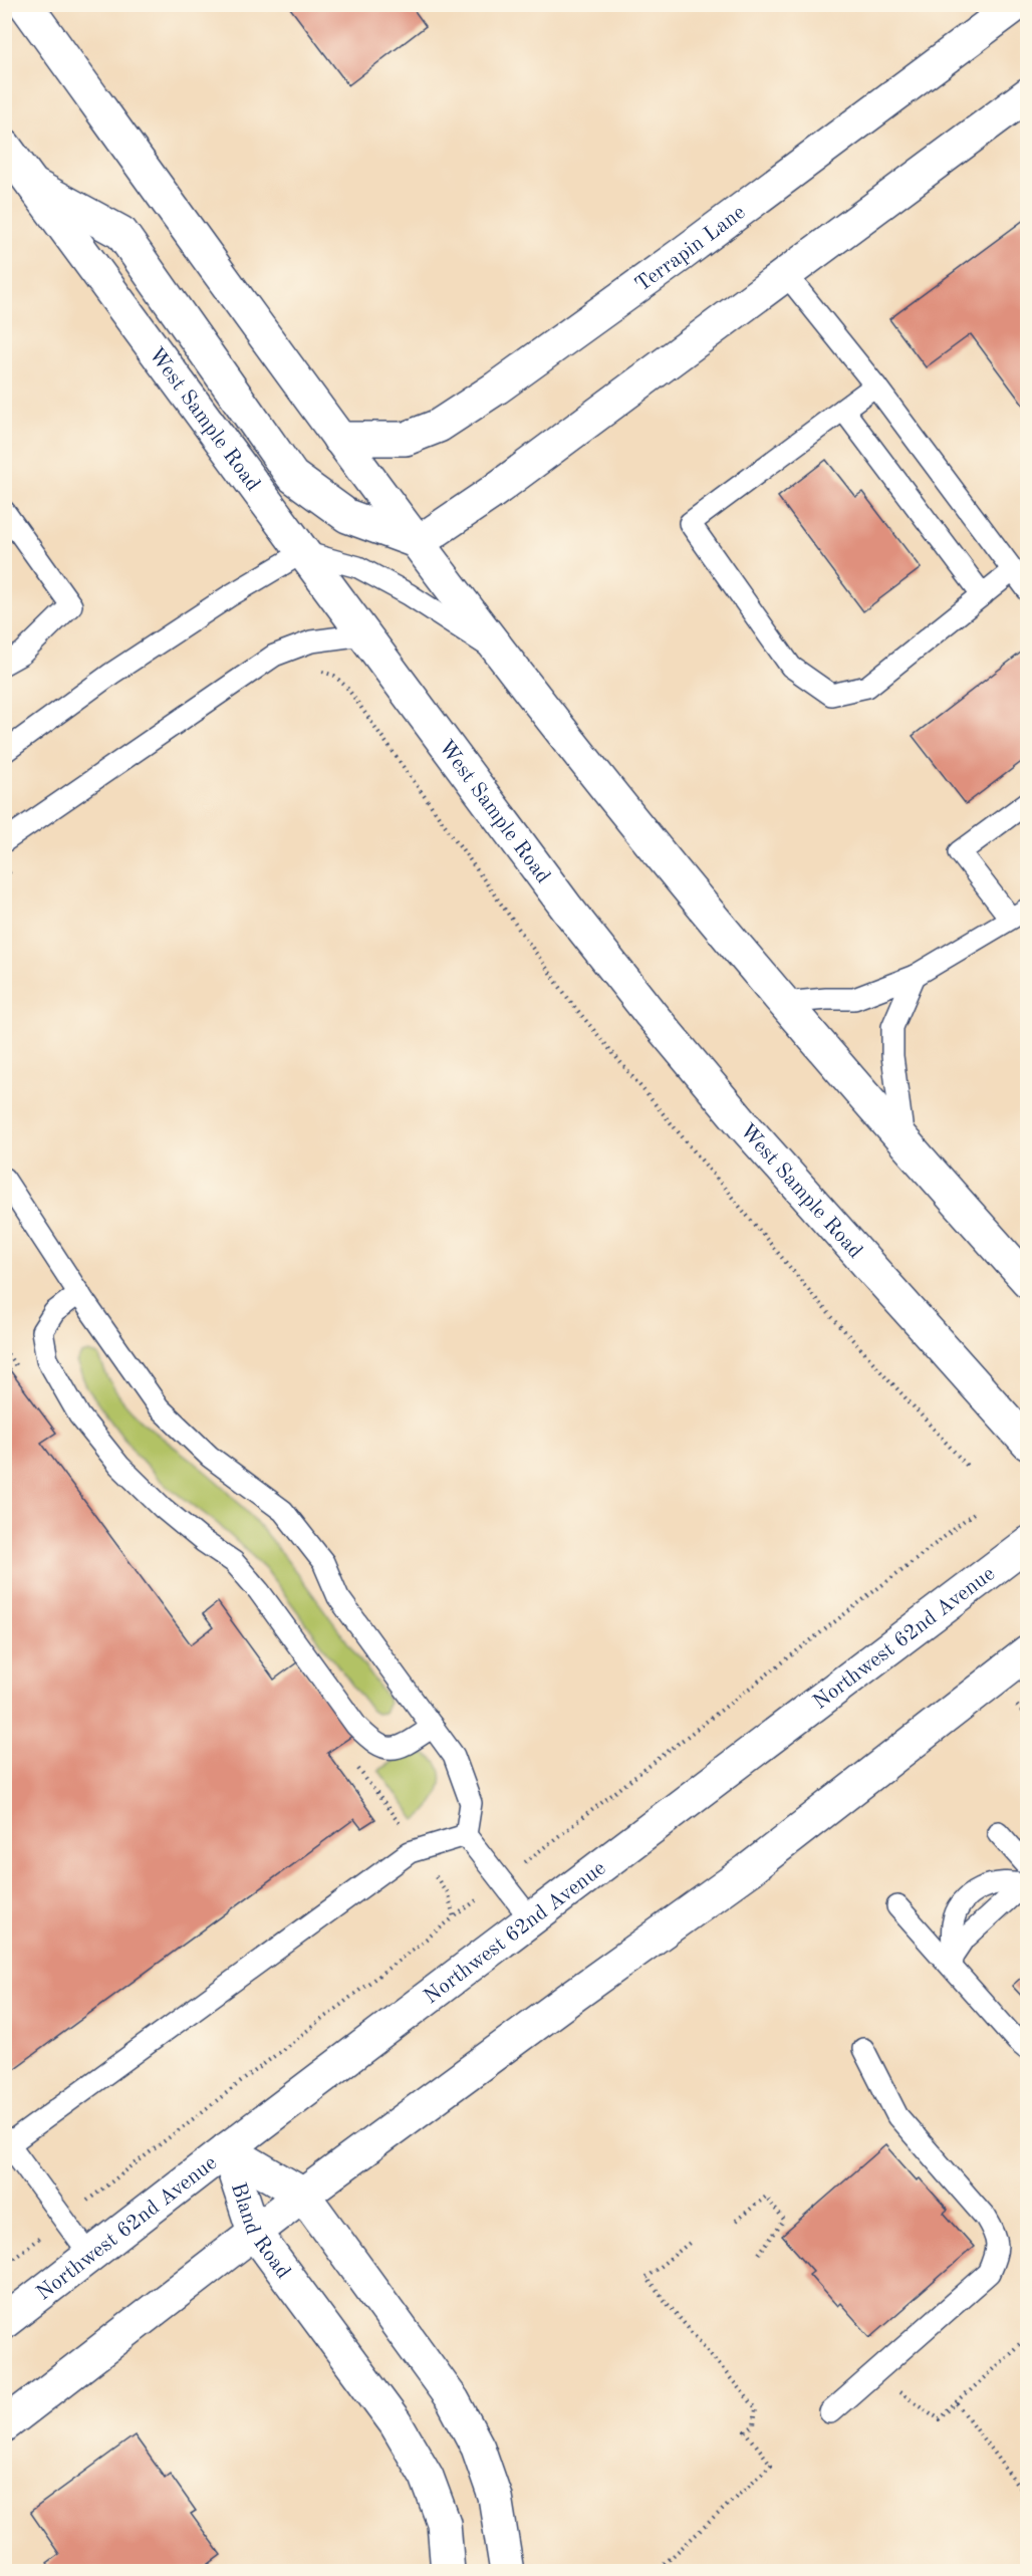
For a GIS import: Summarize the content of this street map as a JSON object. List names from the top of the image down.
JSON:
{
  "streets": {
    "street": [
      "Terrapin Lane",
      "West Sample Road",
      "Northwest 62nd Avenue",
      "Bland Road"
    ]
  },
  "crossings": [
    ["Northwest 62nd Avenue", "Bland Road"]
  ]
}
